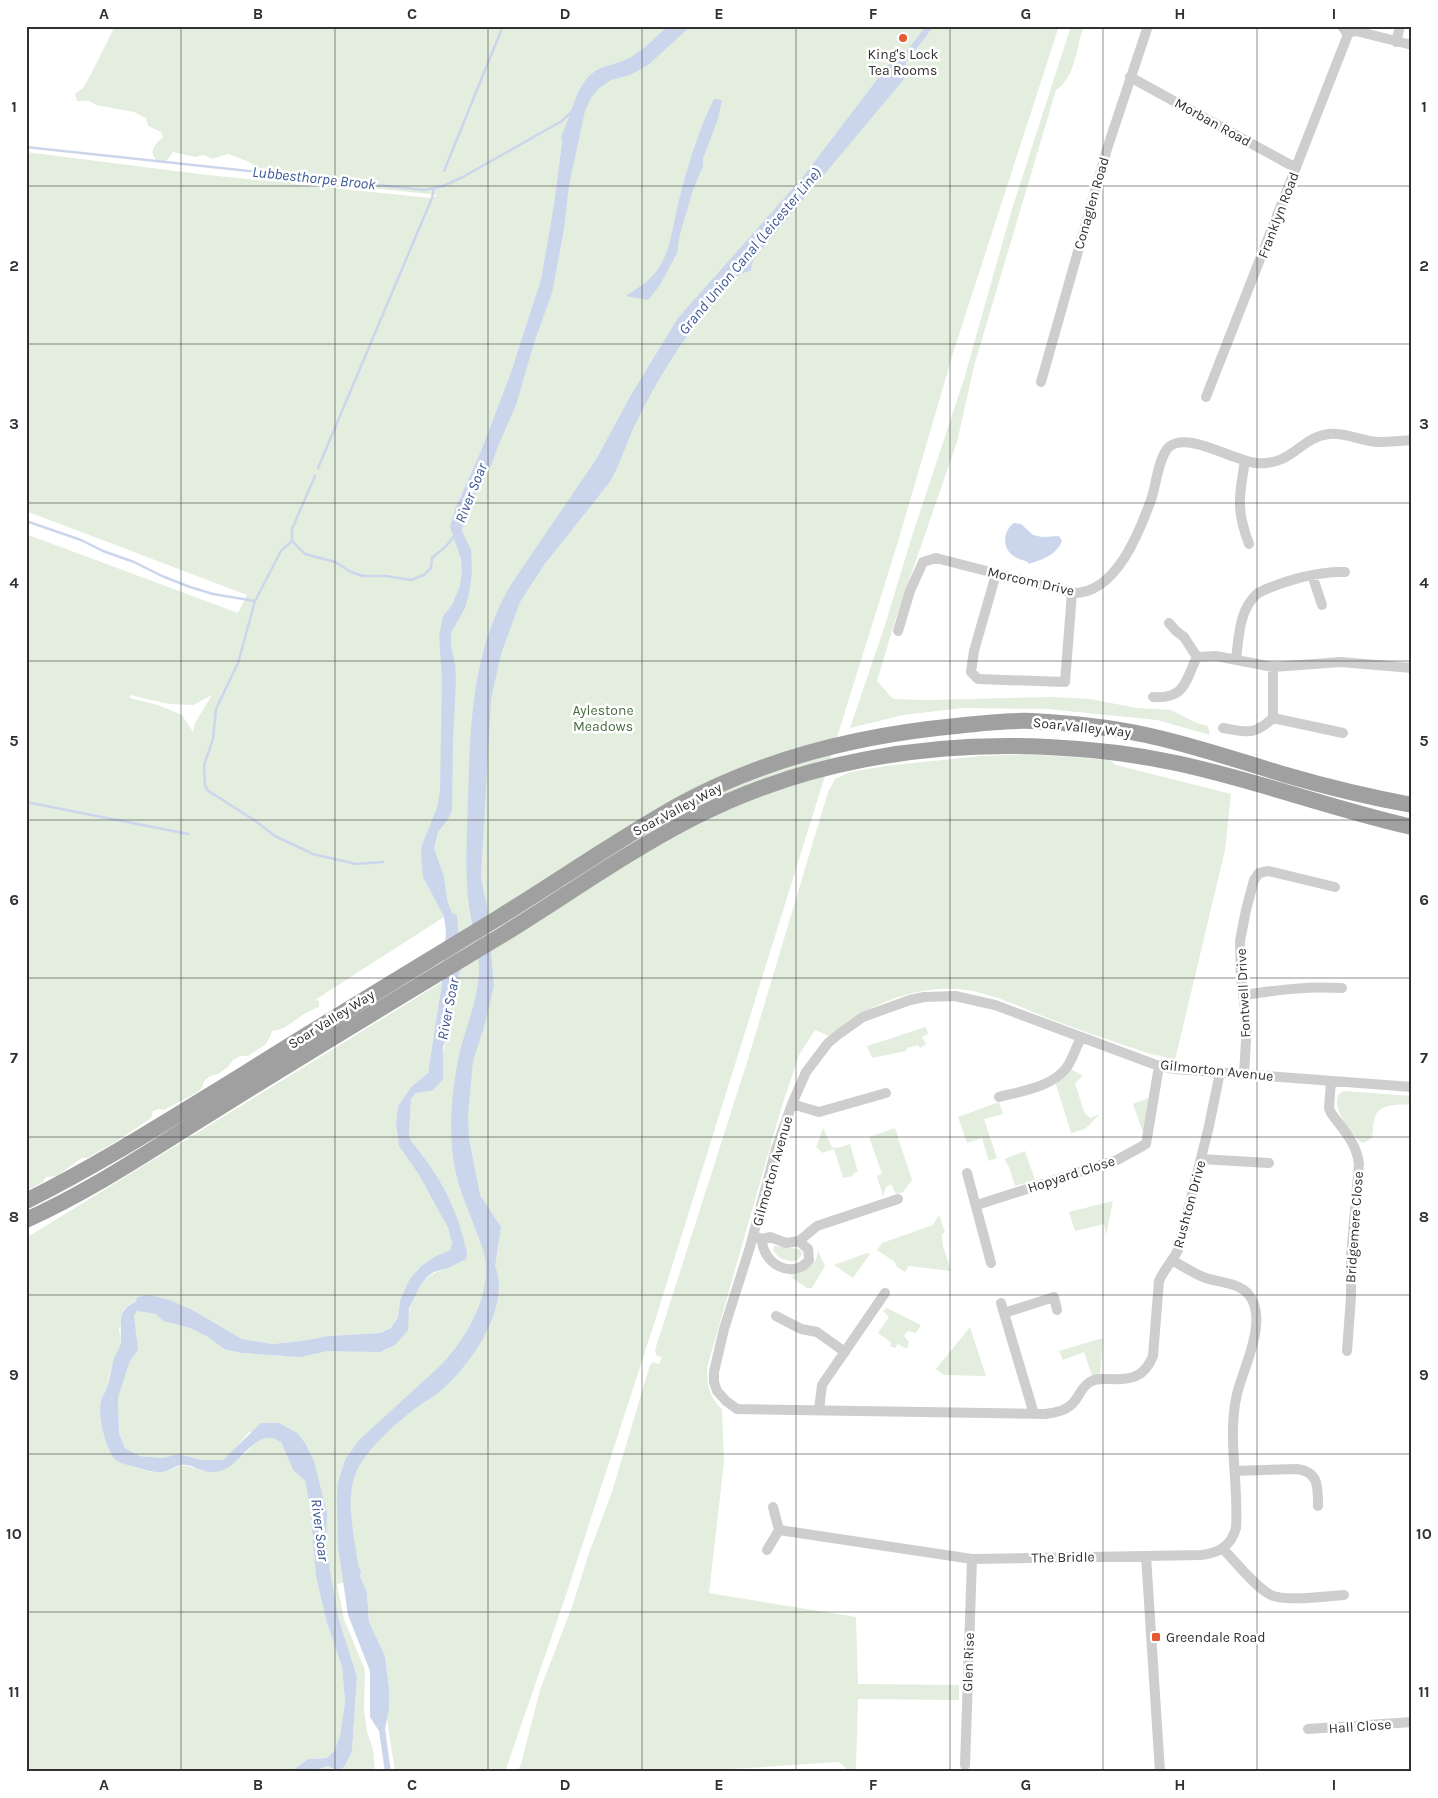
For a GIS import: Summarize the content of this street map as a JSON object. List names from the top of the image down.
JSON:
{
  "streets": {
    "highway": ["Soar Valley Way"],
    "street": [
      "Morban Road",
      "Conaglen Road",
      "Franklyn Road",
      "Morcom Drive",
      "Fontwell Drive",
      "Gilmorton Avenue",
      "Hopyard Close",
      "Rushton Drive",
      "Bridgemere Close",
      "The Bridle",
      "Glen Rise",
      "Hall Close"
    ]
  },
  "crossings": [
    ["Morban Road", "Conaglen Road"],
    ["Morban Road", "Franklyn Road"],
    ["Fontwell Drive", "Gilmorton Avenue"],
    ["Gilmorton Avenue", "Hopyard Close"],
    ["Gilmorton Avenue", "Rushton Drive"],
    ["Gilmorton Avenue", "Bridgemere Close"],
    ["The Bridle", "Glen Rise"]
  ],
  "water": ["Lubbesthorpe Brook", "Grand Union Canal (Leicester Line)", "River Soar"],
  "parks": ["Aylestone Meadows"],
  "places": {
    "other": ["King's Lock Tea Rooms"],
    "transit": ["Greendale Road"]
  },
  "grid": {
    "columns": [
      "A",
      "B",
      "C",
      "D",
      "E",
      "F",
      "G",
      "H",
      "I"
    ],
    "rows": [
      "1",
      "2",
      "3",
      "4",
      "5",
      "6",
      "7",
      "8",
      "9",
      "10",
      "11"
    ]
  }
}
